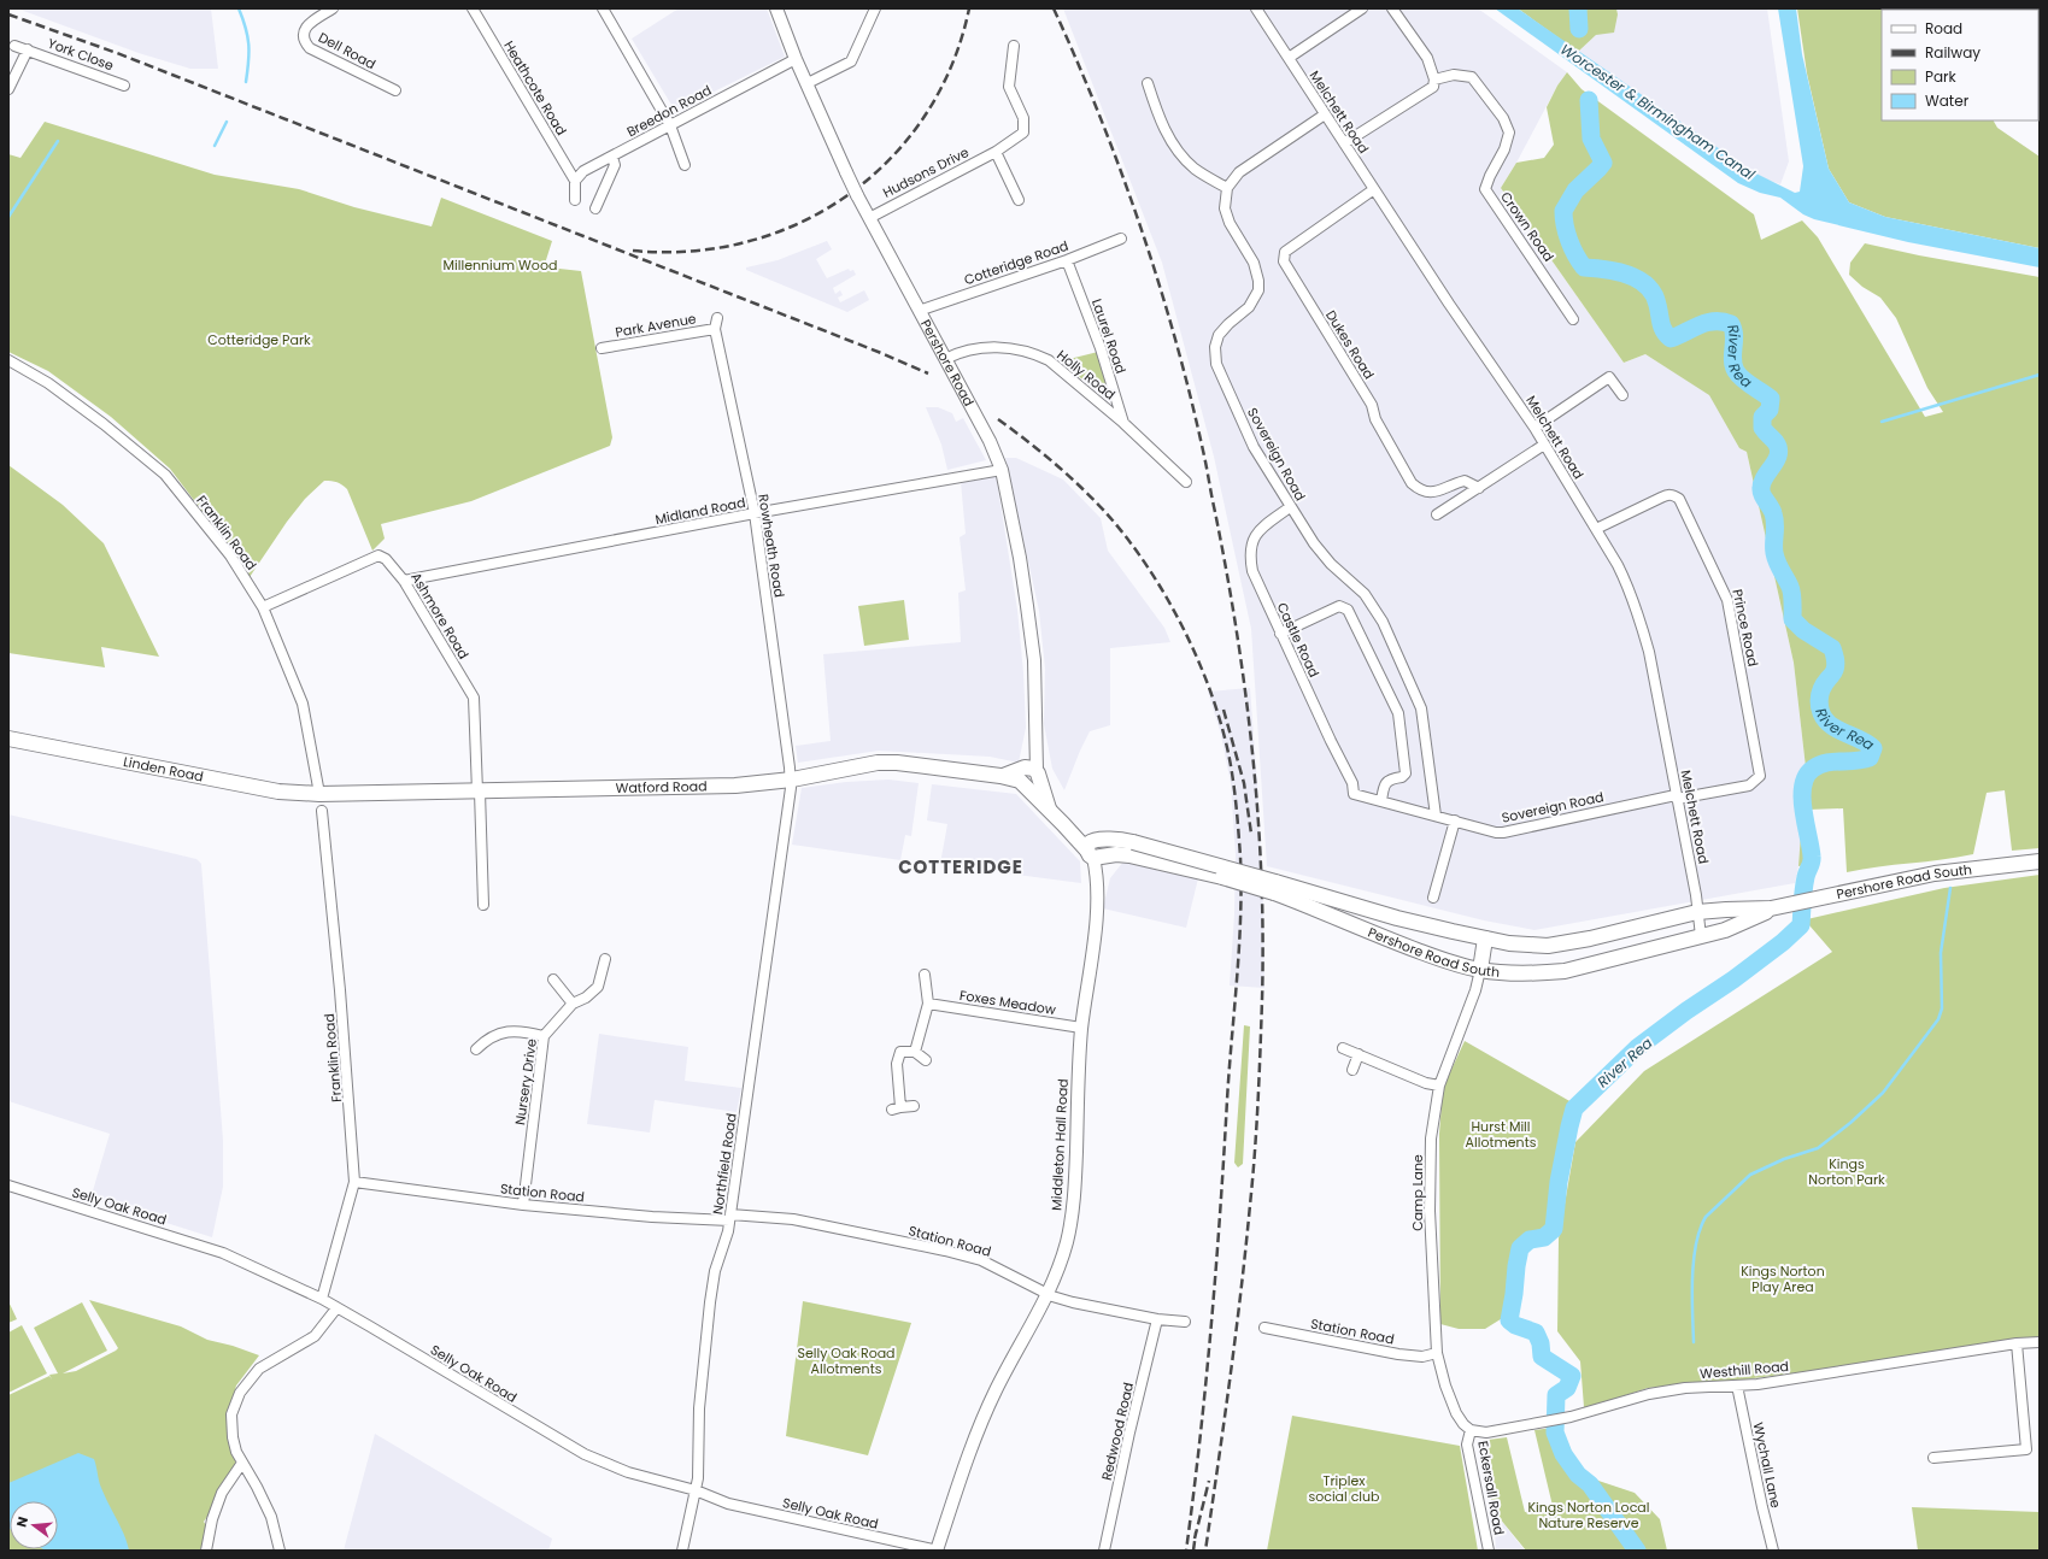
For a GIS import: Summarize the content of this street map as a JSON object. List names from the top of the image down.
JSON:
{
  "streets": {
    "highway": ["Linden Road", "Watford Road", "Pershore Road South"],
    "main road": ["Pershore Road", "Middleton Hall Road"],
    "street": [
      "Dell Road",
      "York Close",
      "Heathcote Road",
      "Breedon Road",
      "Melchett Road",
      "Hudsons Drive",
      "Crown Road",
      "Cotteridge Road",
      "Park Avenue",
      "Laurel Road",
      "Dukes Road",
      "Holly Road",
      "Sovereign Road",
      "Midland Road",
      "Franklin Road",
      "Rowheath Road",
      "Ashmore Road",
      "Prince Road",
      "Castle Road",
      "Foxes Meadow",
      "Nursery Drive",
      "Northfield Road",
      "Station Road",
      "Camp Lane",
      "Selly Oak Road",
      "Westhill Road",
      "Redwood Road",
      "Wychall Lane",
      "Eckersall Road"
    ]
  },
  "crossings": [
    ["Heathcote Road", "Breedon Road"],
    ["Breedon Road", "Pershore Road"],
    ["Melchett Road", "Dukes Road"],
    ["Melchett Road", "Sovereign Road"],
    ["Melchett Road", "Prince Road"],
    ["Melchett Road", "Pershore Road South"],
    ["Hudsons Drive", "Pershore Road"],
    ["Cotteridge Road", "Laurel Road"],
    ["Cotteridge Road", "Pershore Road"],
    ["Park Avenue", "Rowheath Road"],
    ["Laurel Road", "Holly Road"],
    ["Pershore Road", "Holly Road"],
    ["Pershore Road", "Midland Road"],
    ["Pershore Road", "Watford Road"],
    ["Sovereign Road", "Prince Road"],
    ["Sovereign Road", "Castle Road"],
    ["Midland Road", "Rowheath Road"],
    ["Midland Road", "Ashmore Road"],
    ["Franklin Road", "Ashmore Road"],
    ["Franklin Road", "Linden Road"],
    ["Franklin Road", "Watford Road"],
    ["Franklin Road", "Station Road"],
    ["Franklin Road", "Selly Oak Road"],
    ["Rowheath Road", "Watford Road"],
    ["Rowheath Road", "Northfield Road"],
    ["Ashmore Road", "Watford Road"],
    ["Linden Road", "Watford Road"],
    ["Watford Road", "Northfield Road"],
    ["Pershore Road South", "Middleton Hall Road"],
    ["Pershore Road South", "Camp Lane"],
    ["Foxes Meadow", "Middleton Hall Road"],
    ["Nursery Drive", "Station Road"],
    ["Middleton Hall Road", "Station Road"],
    ["Middleton Hall Road", "Selly Oak Road"],
    ["Northfield Road", "Station Road"],
    ["Northfield Road", "Selly Oak Road"],
    ["Station Road", "Camp Lane"],
    ["Station Road", "Redwood Road"],
    ["Camp Lane", "Westhill Road"],
    ["Camp Lane", "Eckersall Road"],
    ["Westhill Road", "Wychall Lane"],
    ["Westhill Road", "Eckersall Road"]
  ],
  "districts": ["COTTERIDGE"],
  "water": ["Worcester & Birmingham Canal", "River Rea"],
  "parks": [
    "Millennium Wood",
    "Cotteridge Park",
    "Hurst Mill Allotments",
    "Kings Norton Park",
    "Kings Norton Play Area",
    "Selly Oak Road Allotments",
    "Triplex social club",
    "Kings Norton Local Nature Reserve"
  ],
  "legend": [
    "Road",
    "Railway",
    "Park",
    "Water"
  ],
  "north": "left"
}
